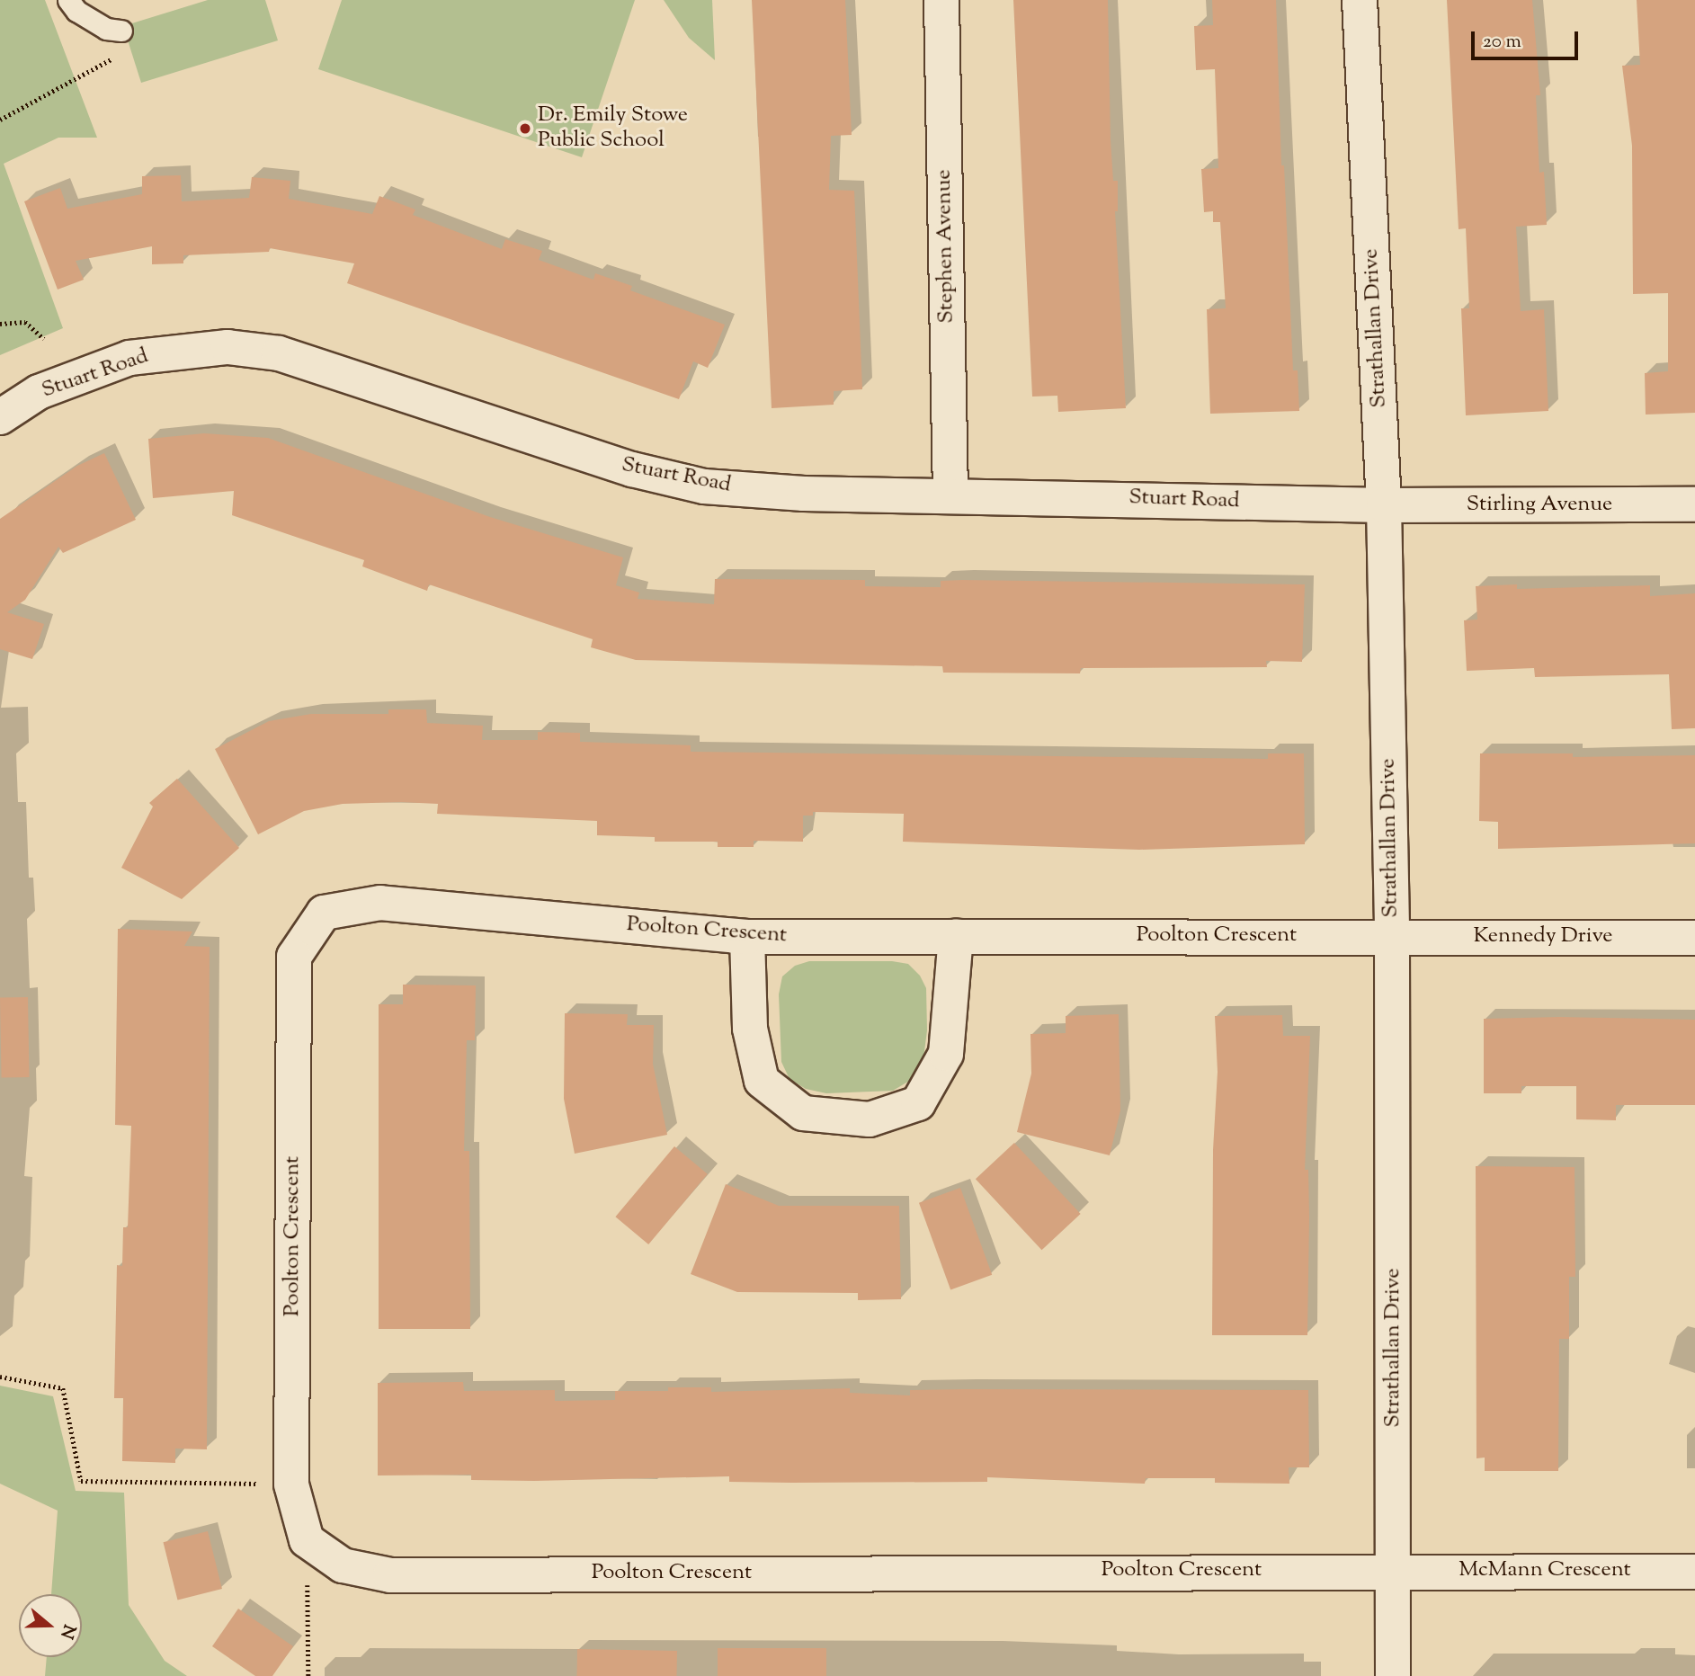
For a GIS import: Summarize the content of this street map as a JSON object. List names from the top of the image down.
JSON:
{
  "streets": {
    "street": [
      "Stephen Avenue",
      "Strathallan Drive",
      "Stuart Road",
      "Stirling Avenue",
      "Poolton Crescent",
      "Kennedy Drive",
      "McMann Crescent"
    ]
  },
  "crossings": [
    ["Stephen Avenue", "Stuart Road"],
    ["Strathallan Drive", "Stuart Road"],
    ["Strathallan Drive", "Stirling Avenue"],
    ["Strathallan Drive", "Poolton Crescent"],
    ["Strathallan Drive", "Kennedy Drive"],
    ["Strathallan Drive", "McMann Crescent"],
    ["Stuart Road", "Stirling Avenue"],
    ["Poolton Crescent", "Kennedy Drive"],
    ["Poolton Crescent", "McMann Crescent"]
  ],
  "places": ["Dr. Emily Stowe Public School"],
  "scale_bar": "20 m",
  "north": "right"
}
